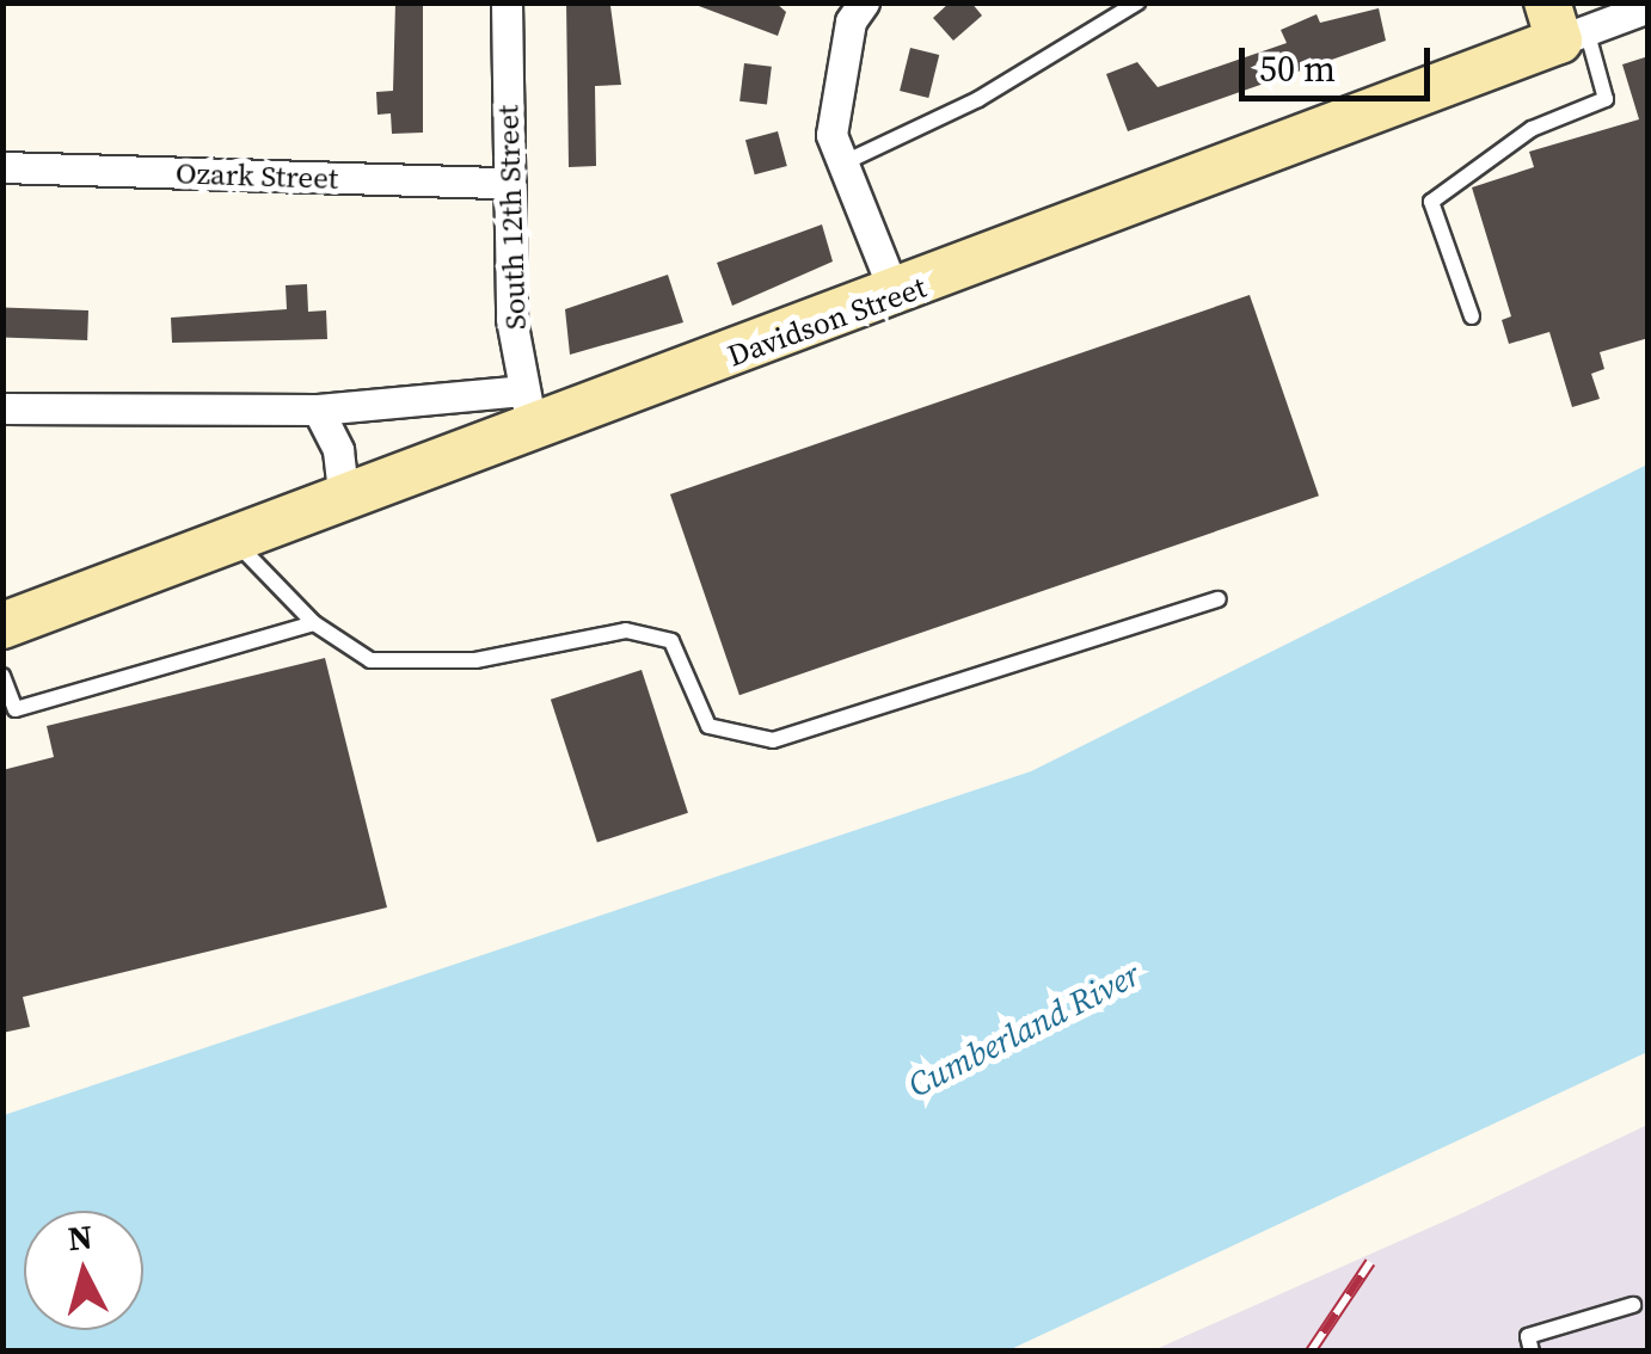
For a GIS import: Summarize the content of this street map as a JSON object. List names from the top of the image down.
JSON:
{
  "streets": {
    "street": ["Ozark Street", "South 12th Street", "Davidson Street"]
  },
  "crossings": [
    ["Ozark Street", "South 12th Street"],
    ["South 12th Street", "Davidson Street"]
  ],
  "water": ["Cumberland River"],
  "scale_bar": "50 m",
  "north": "top"
}
